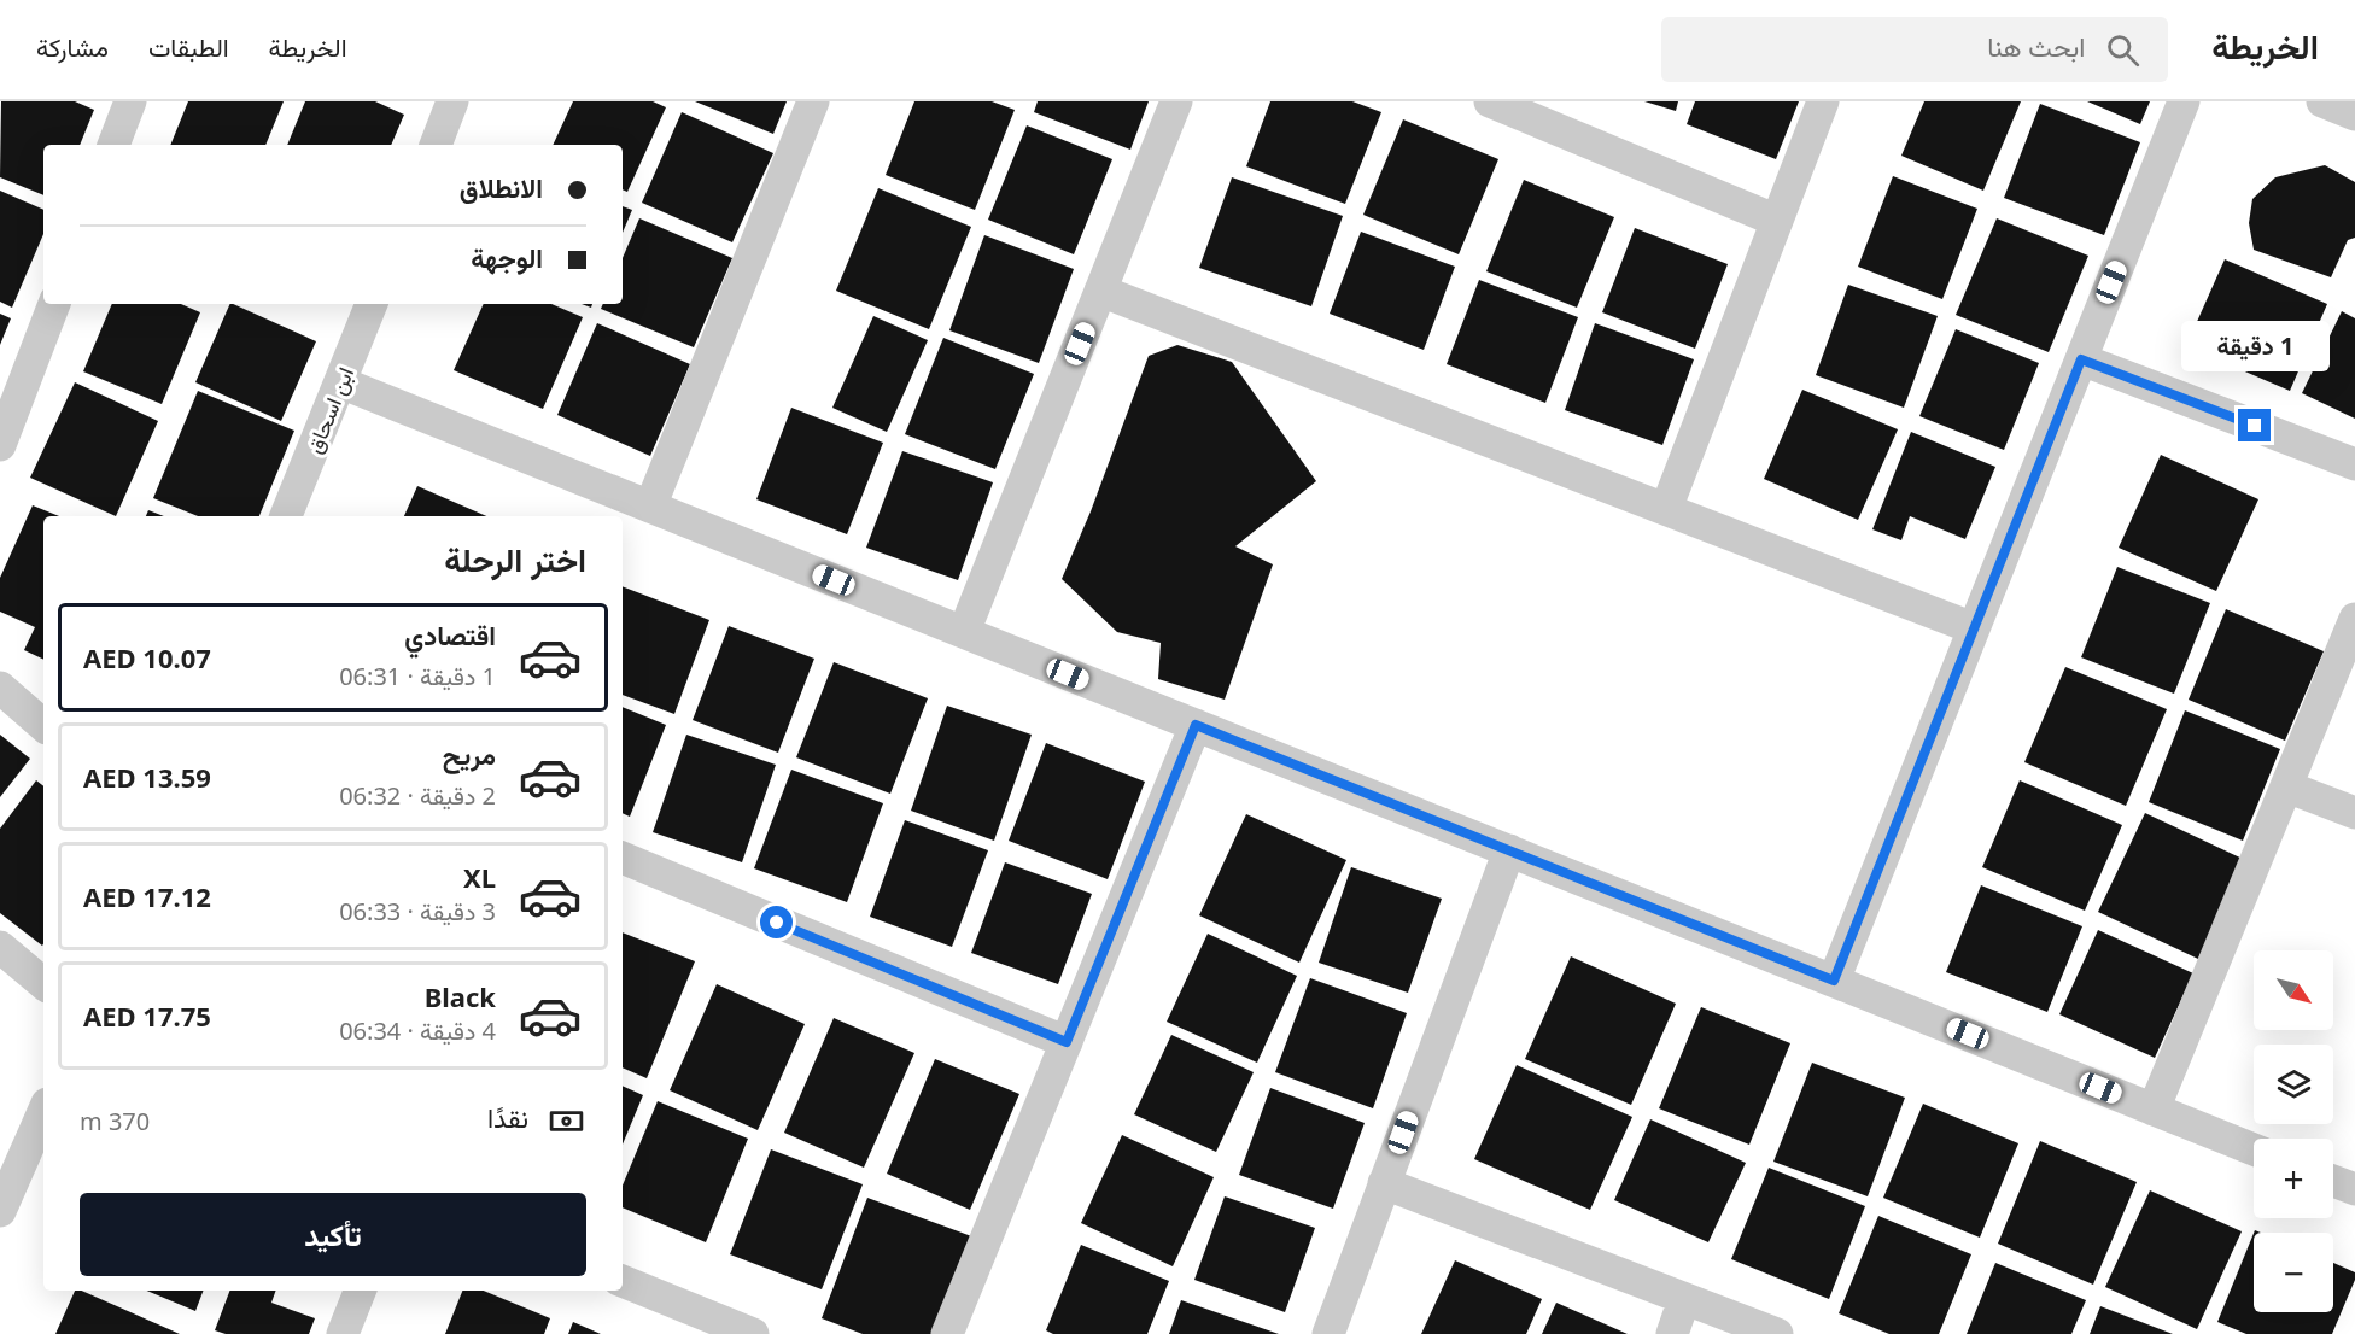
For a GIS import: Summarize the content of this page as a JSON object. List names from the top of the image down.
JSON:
{
  "streets": {
    "street": ["ابن اسحاق"]
  },
  "north": "bottom right",
  "page": {
    "header": "الخريطة",
    "search": "ابحث هنا",
    "nav": ["الخريطة", "الطبقات", "مشاركة"],
    "banner": ["الانطلاق", "الوجهة"],
    "bubble": "1 دقيقة",
    "heading": "اختر الرحلة",
    "list": [
      {
        "name": "اقتصادي",
        "note": "1 دقيقة · 06:31",
        "value": "AED 10.07"
      },
      {
        "name": "مريح",
        "note": "2 دقيقة · 06:32",
        "value": "AED 13.59"
      },
      {
        "name": "XL",
        "note": "3 دقيقة · 06:33",
        "value": "AED 17.12"
      },
      {
        "name": "Black",
        "note": "4 دقيقة · 06:34",
        "value": "AED 17.75"
      }
    ],
    "map_buttons": ["+", "−"],
    "pay": ["نقدًا", "370 m"],
    "buttons": "تأكيد"
  }
}
